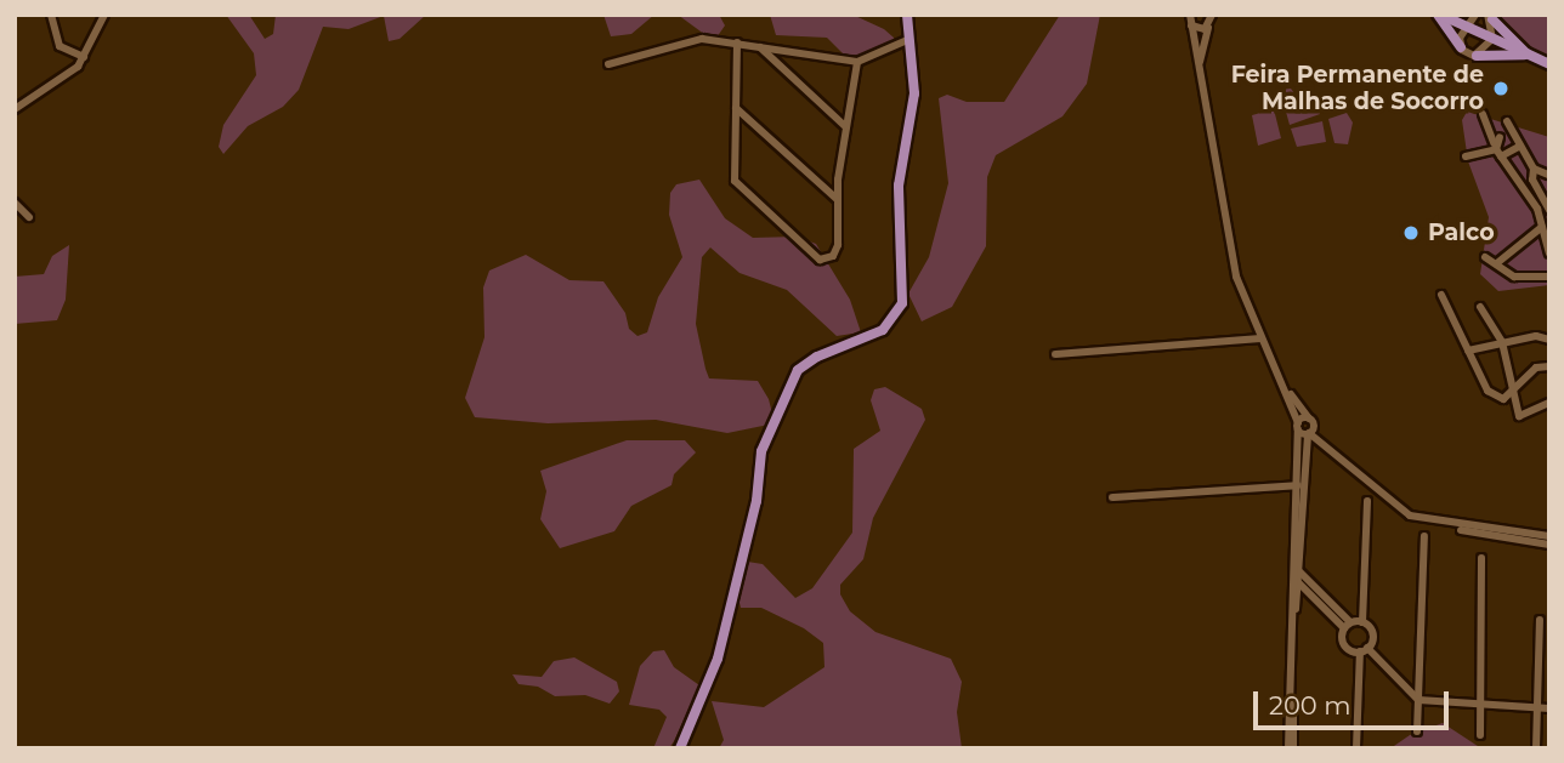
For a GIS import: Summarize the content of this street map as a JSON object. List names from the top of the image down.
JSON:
{
  "places": ["Feira Permanente de Malhas de Socorro", "Palco"],
  "scale_bar": "200 m"
}
